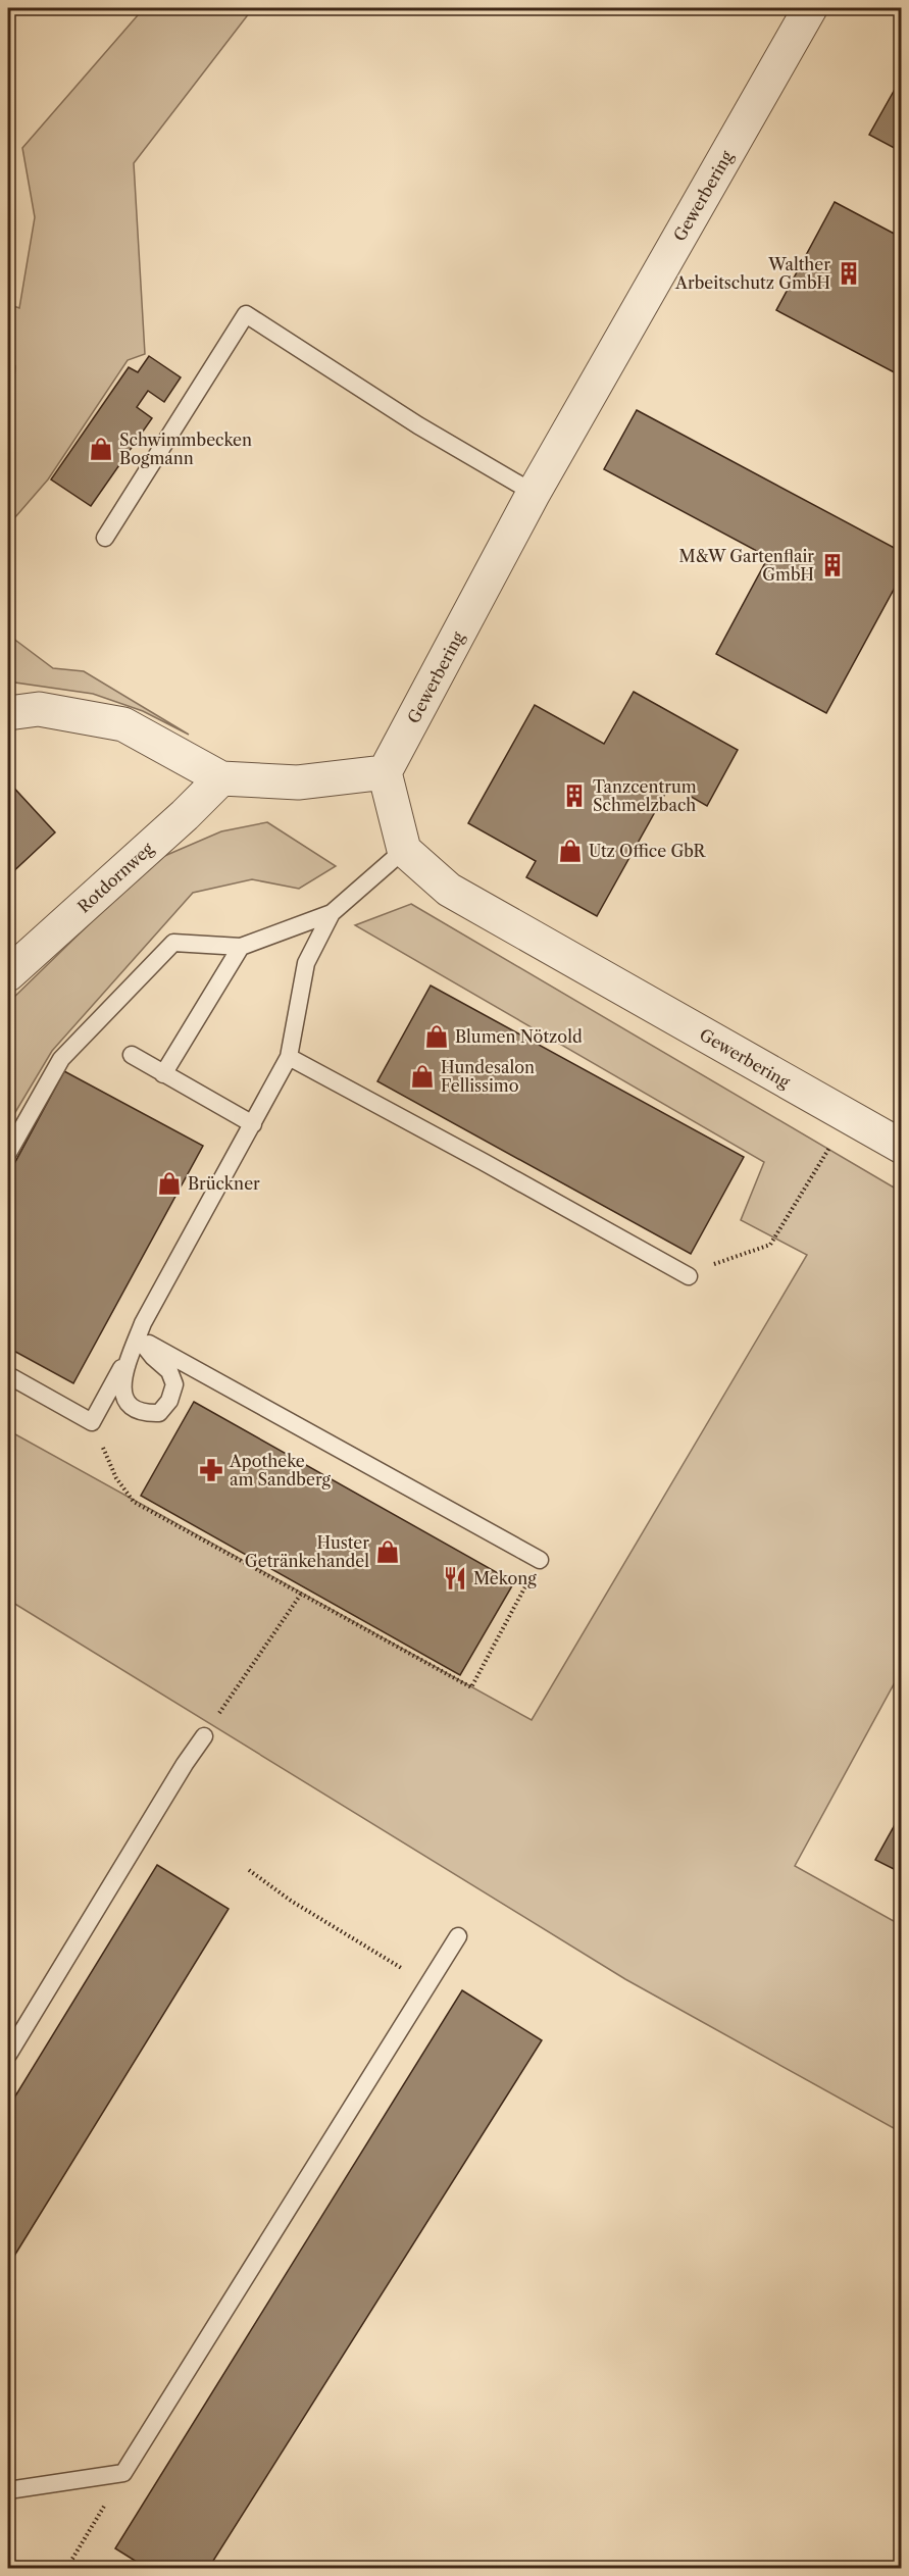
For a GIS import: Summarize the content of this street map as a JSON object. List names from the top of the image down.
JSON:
{
  "streets": {
    "street": ["Gewerbering", "Rotdornweg"]
  },
  "places": {
    "building": ["Walther Arbeitschutz GmbH", "M&W Gartenflair GmbH", "Tanzcentrum Schmelzbach"],
    "shop": [
      "Schwimmbecken Bogmann",
      "Utz Office GbR",
      "Blumen Nötzold",
      "Hundesalon Fellissimo",
      "Brückner",
      "Huster Getränkehandel"
    ],
    "pharmacy": ["Apotheke am Sandberg"],
    "restaurant": ["Mekong"]
  }
}
